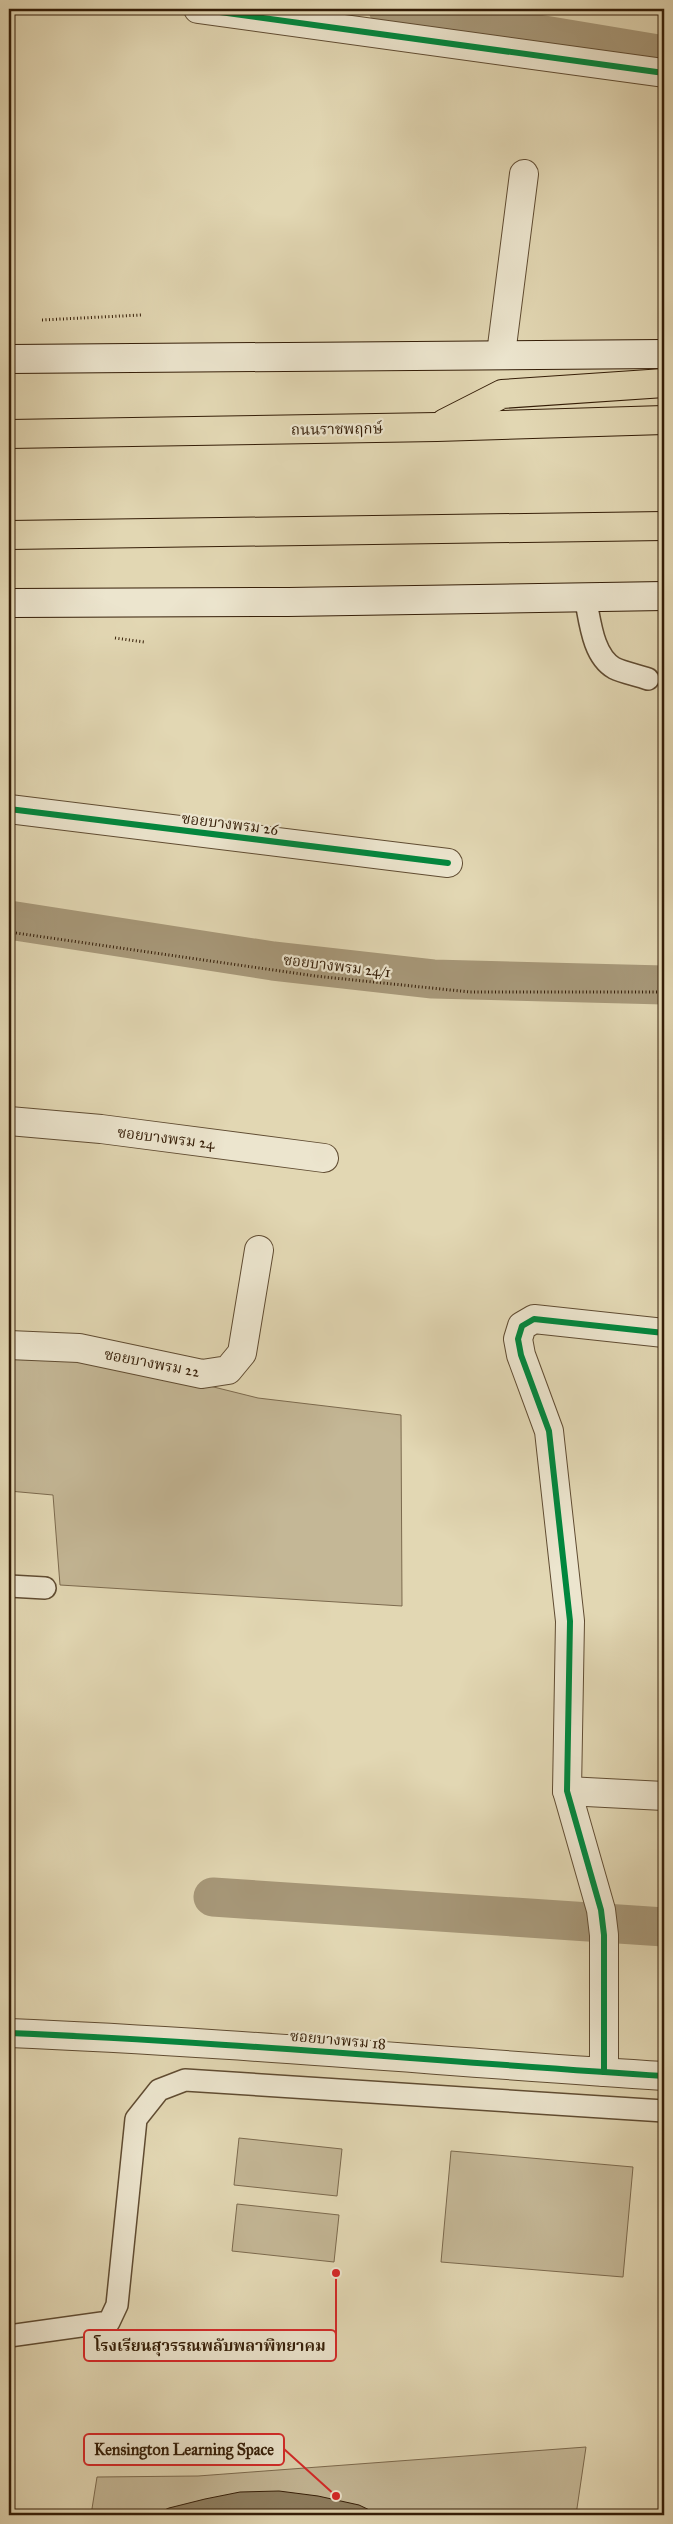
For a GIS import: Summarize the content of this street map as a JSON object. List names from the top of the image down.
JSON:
{
  "streets": {
    "main road": ["ถนนราชพฤกษ์"],
    "street": [
      "ซอยบางพรม 26",
      "ซอยบางพรม 24",
      "ซอยบางพรม 22",
      "ซอยบางพรม 18"
    ],
    "path": ["ซอยบางพรม 24/1"]
  },
  "places": ["โรงเรียนสุวรรณพลับพลาพิทยาคม", "Kensington Learning Space"]
}
